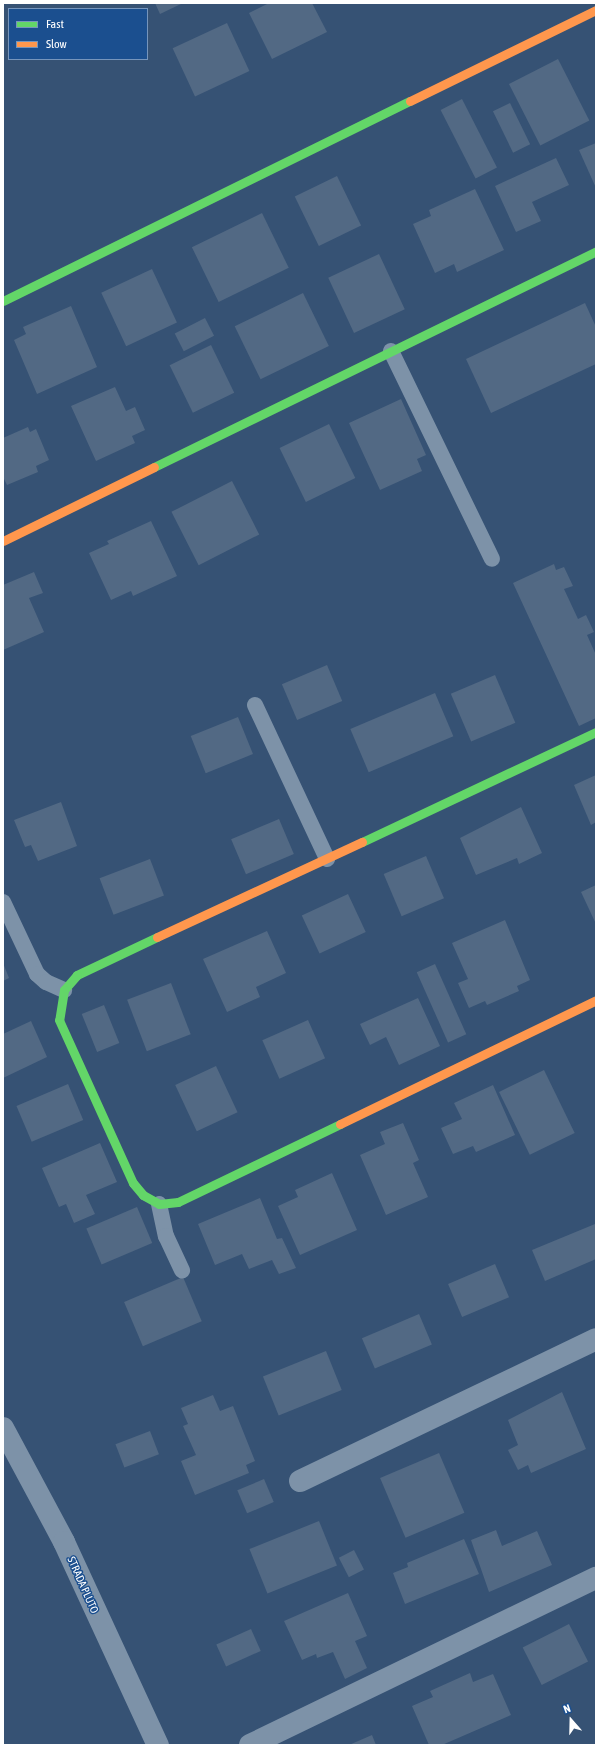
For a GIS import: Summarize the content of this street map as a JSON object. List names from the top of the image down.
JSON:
{
  "streets": {
    "street": ["STRADA PLUTO"]
  },
  "legend": ["Fast", "Slow"],
  "north": "top"
}
